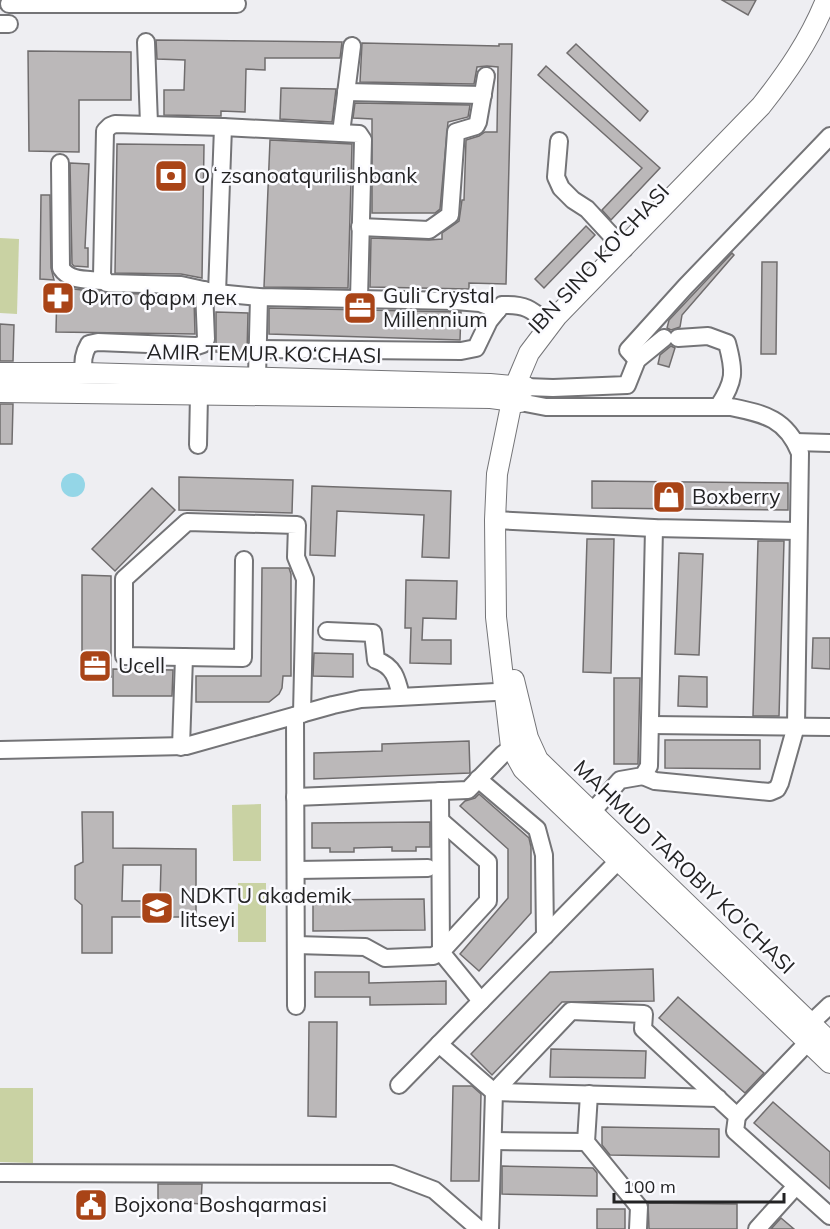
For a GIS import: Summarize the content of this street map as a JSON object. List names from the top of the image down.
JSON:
{
  "streets": {
    "main road": ["IBN SINO KO'CHASI", "AMIR TEMUR KO‘CHASI", "MAHMUD TAROBIY KO'CHASI"]
  },
  "crossings": [
    ["IBN SINO KO'CHASI", "AMIR TEMUR KO‘CHASI"],
    ["IBN SINO KO'CHASI", "MAHMUD TAROBIY KO'CHASI"],
    ["AMIR TEMUR KO‘CHASI", "MAHMUD TAROBIY KO'CHASI"]
  ],
  "places": {
    "bank": ["Oʻzsanoatqurilishbank"],
    "pharmacy": ["Фито фарм лек"],
    "office": ["Guli Crystal Millennium", "Ucell"],
    "shop": ["Boxberry"],
    "school or university": ["NDKTU akademik litseyi"],
    "public building": ["Bojxona Boshqarmasi"]
  },
  "scale_bar": "100 m"
}
